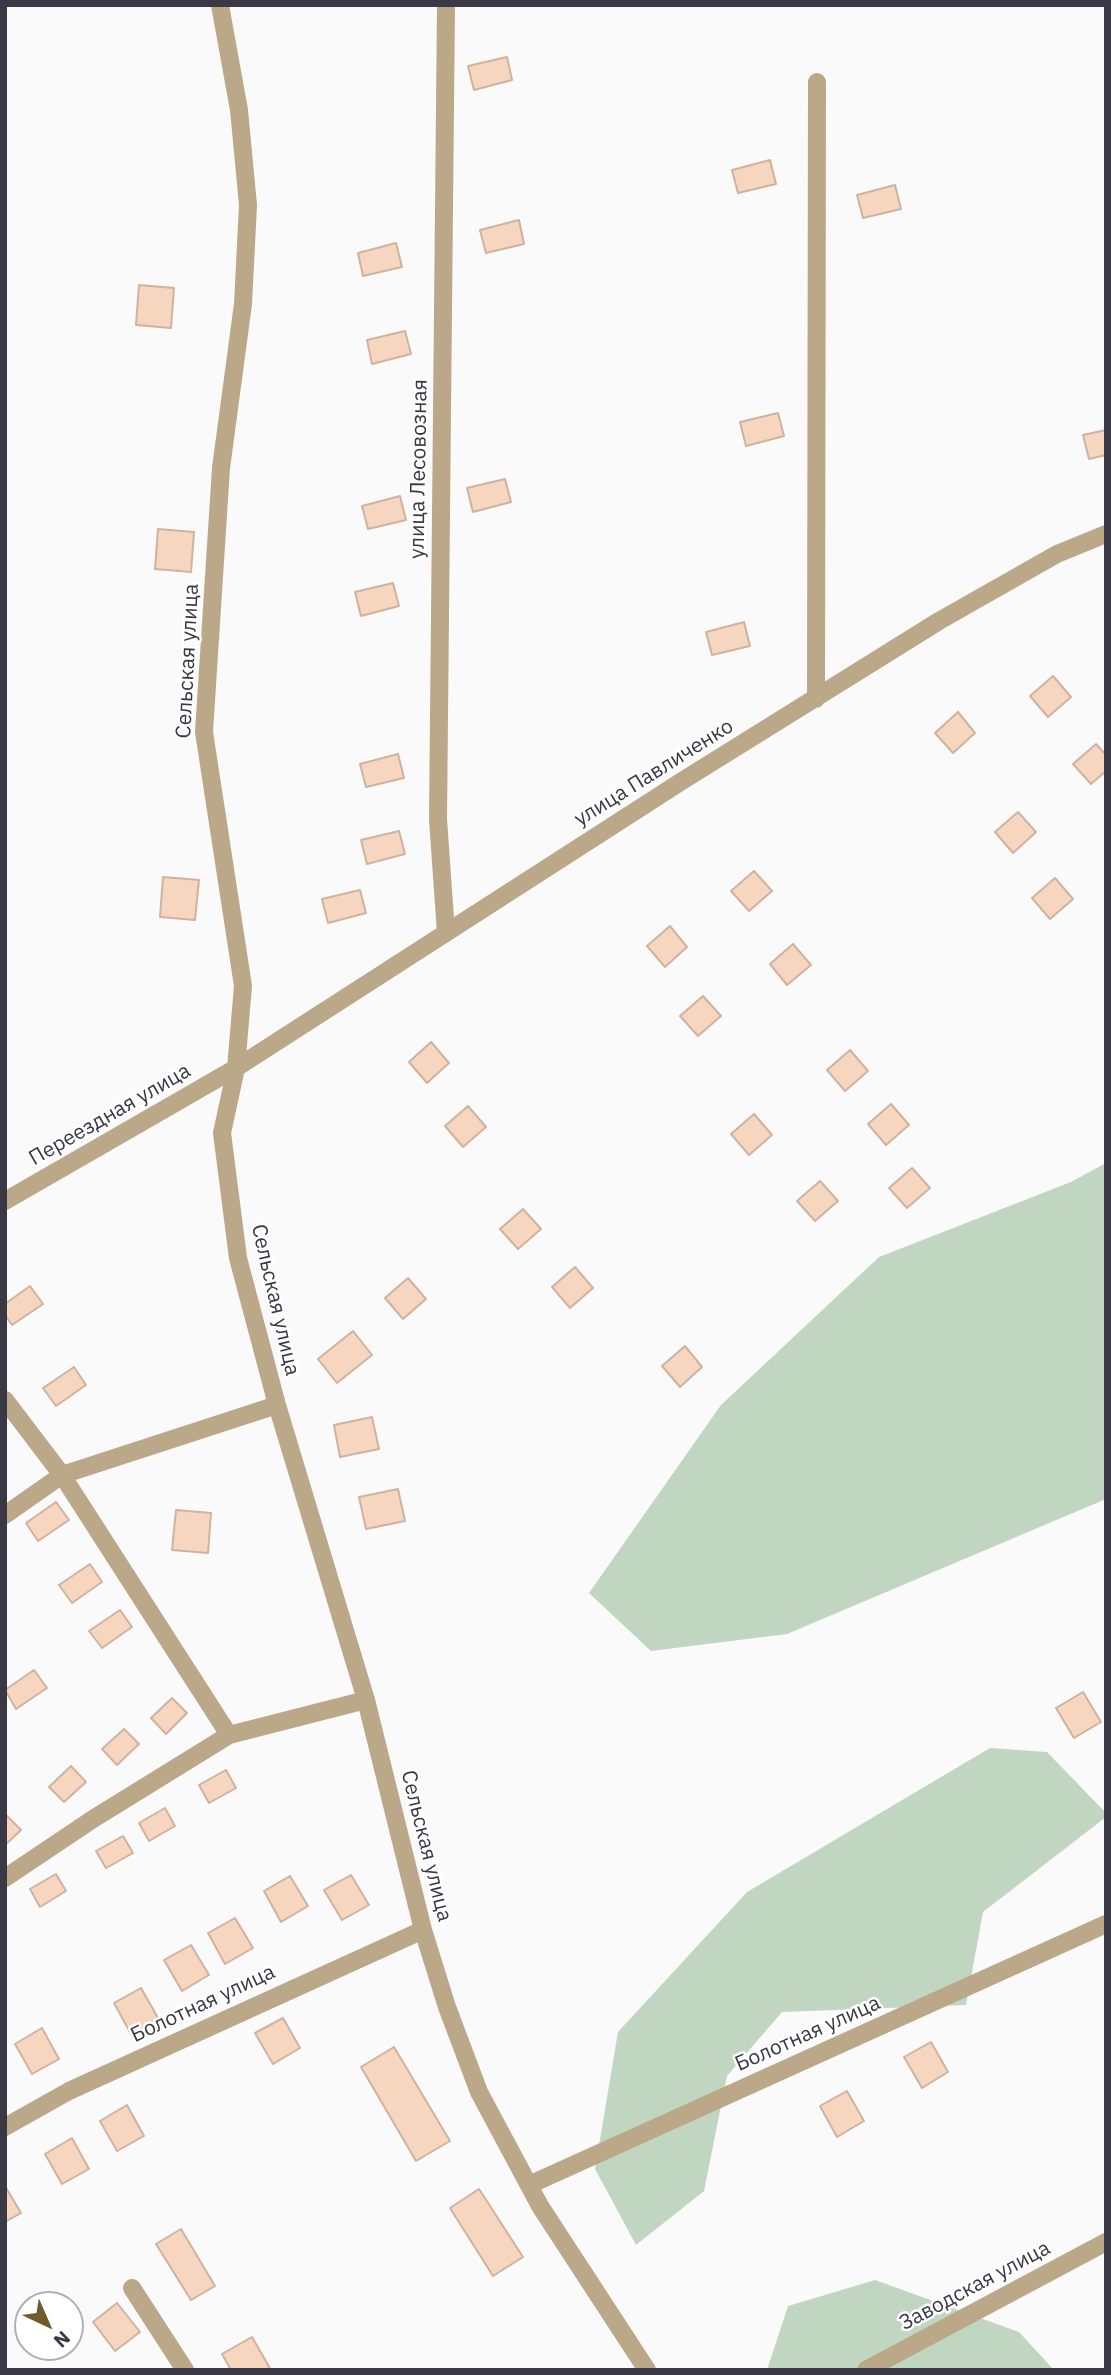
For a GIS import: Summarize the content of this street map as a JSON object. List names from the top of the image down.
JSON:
{
  "streets": {
    "street": [
      "улица Лесовозная",
      "Сельская улица",
      "улица Павличенко",
      "Переездная улица",
      "Болотная улица",
      "Заводская улица"
    ]
  },
  "crossings": [
    ["улица Лесовозная", "улица Павличенко"],
    ["Сельская улица", "улица Павличенко"],
    ["Сельская улица", "Переездная улица"],
    ["Сельская улица", "Болотная улица"],
    ["улица Павличенко", "Переездная улица"]
  ],
  "north": "bottom right"
}
